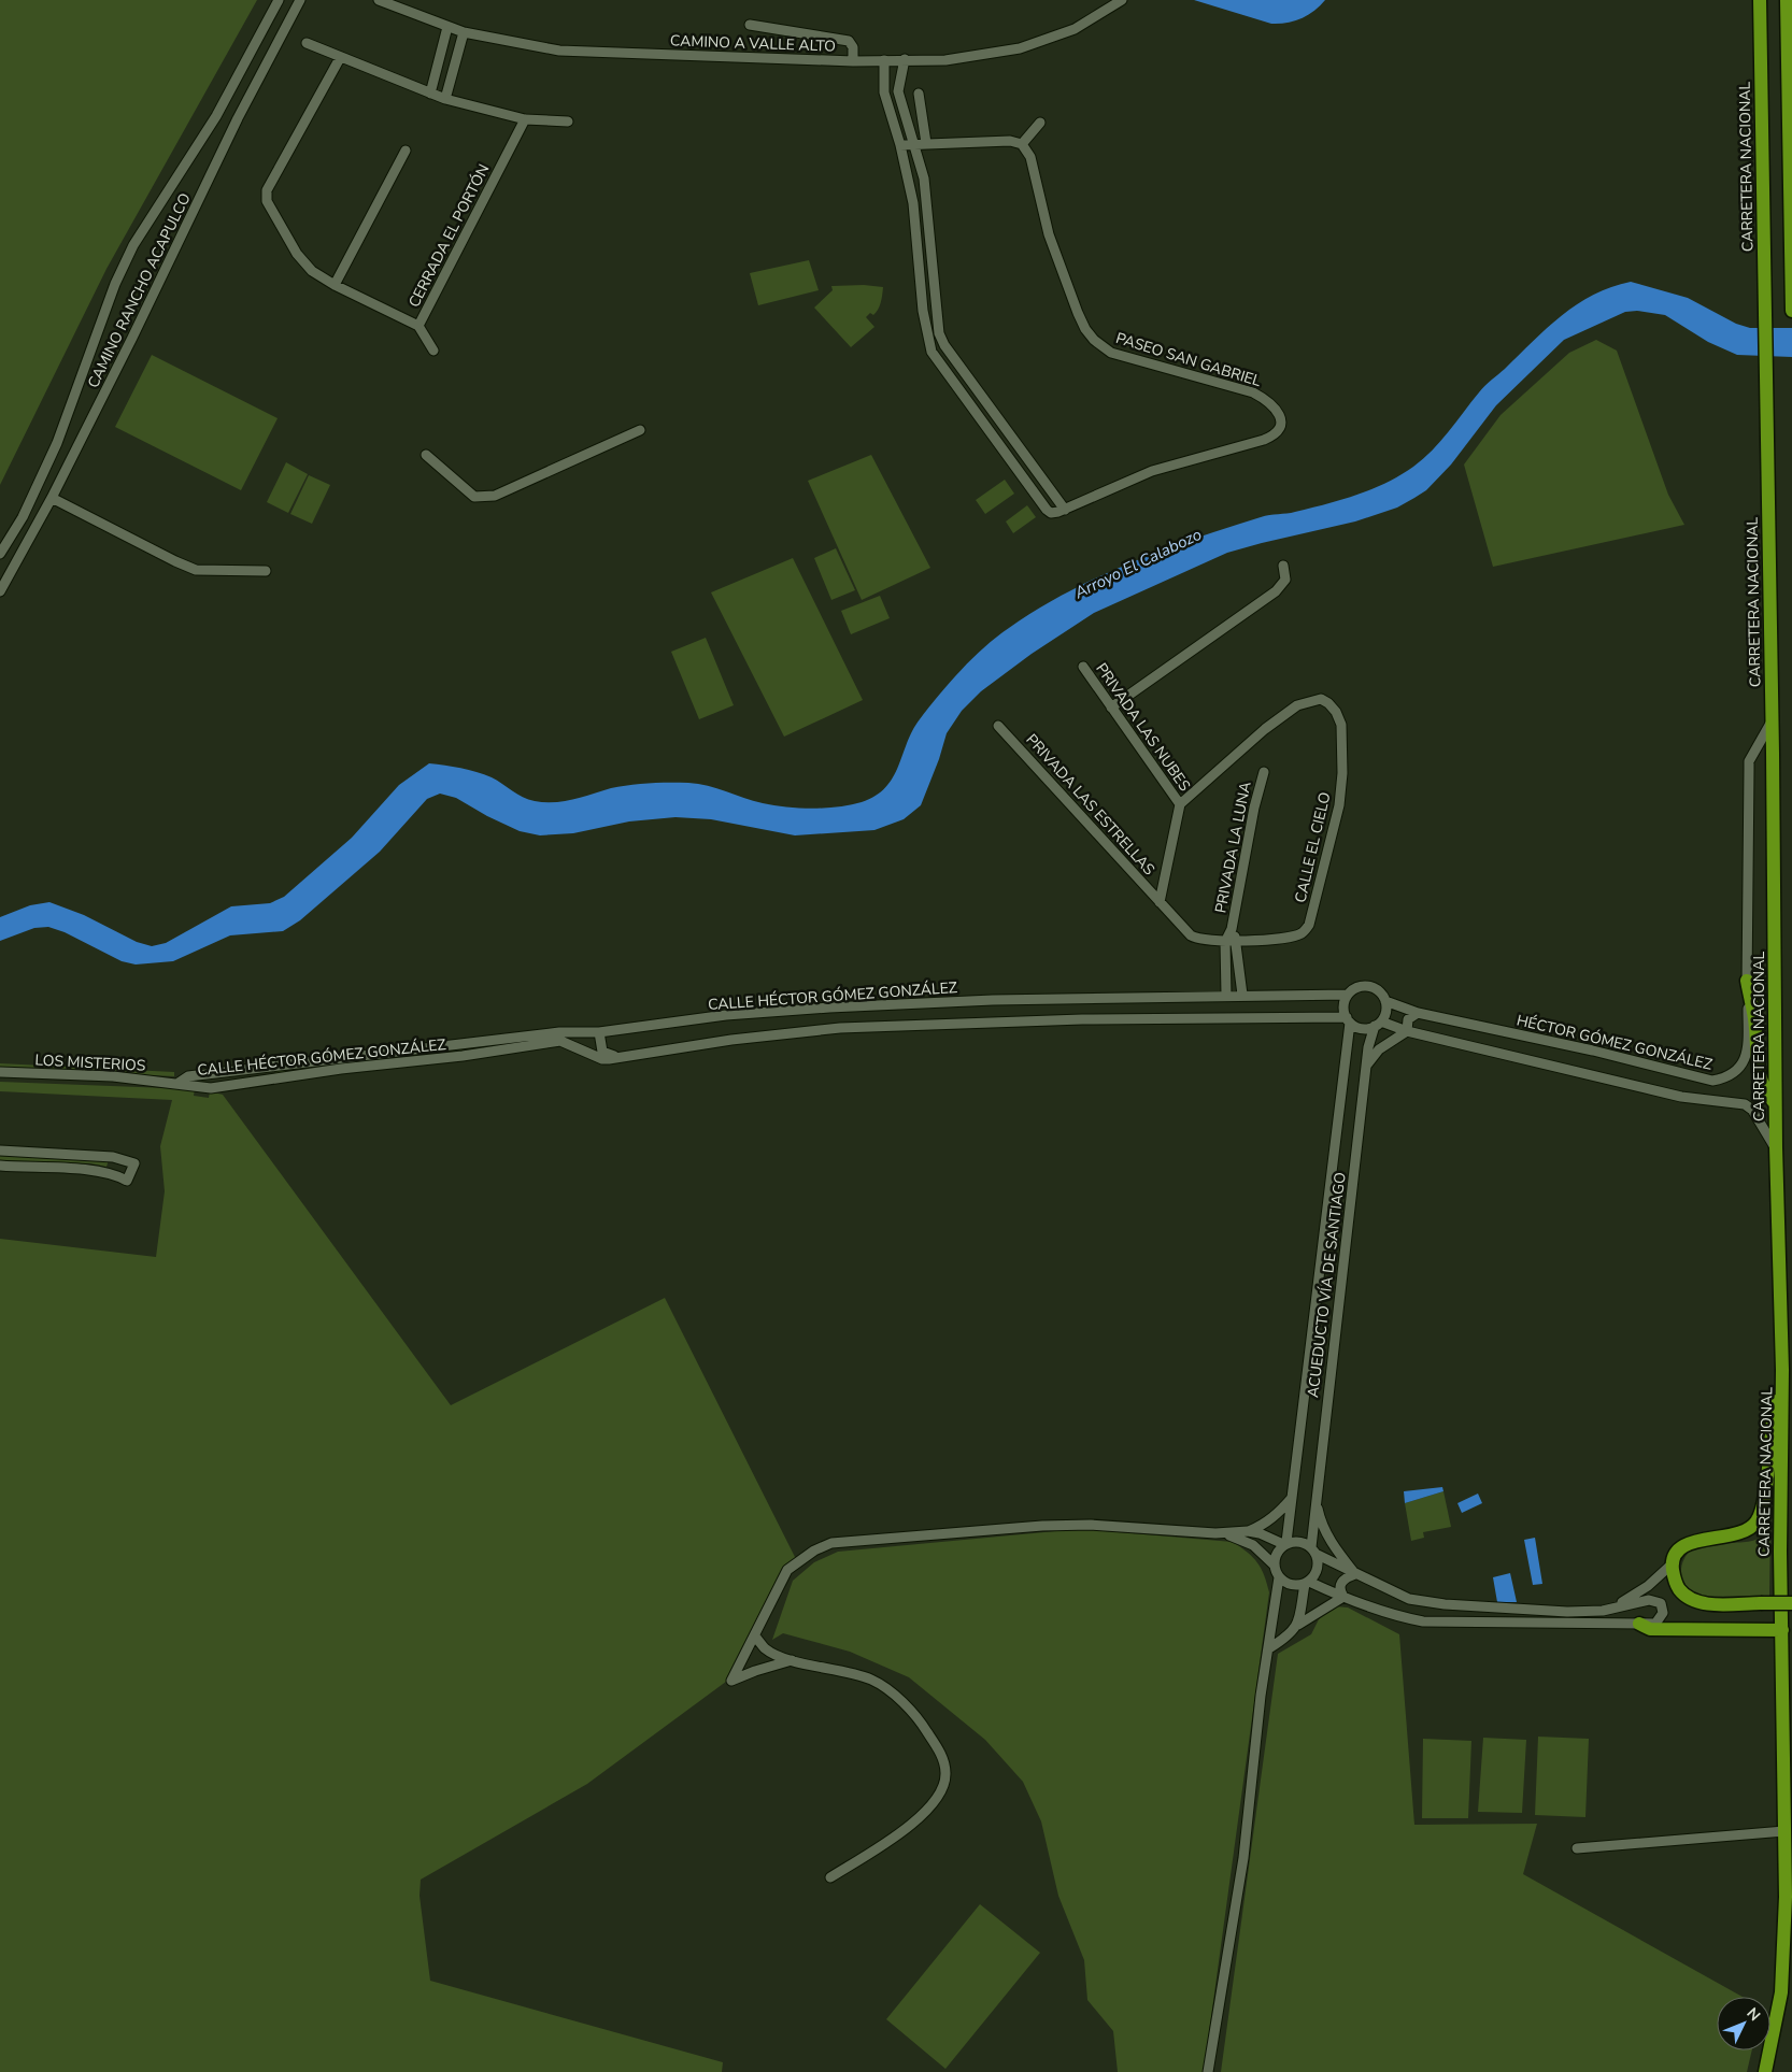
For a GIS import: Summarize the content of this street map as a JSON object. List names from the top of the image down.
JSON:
{
  "streets": {
    "highway": ["CARRETERA NACIONAL"],
    "street": [
      "CAMINO A VALLE ALTO",
      "CERRADA EL PORTÓN",
      "CAMINO RANCHO ACAPULCO",
      "PASEO SAN GABRIEL",
      "PRIVADA LAS NUBES",
      "PRIVADA LAS ESTRELLAS",
      "PRIVADA LA LUNA",
      "CALLE EL CIELO",
      "CALLE HÉCTOR GÓMEZ GONZÁLEZ",
      "HÉCTOR GÓMEZ GONZÁLEZ",
      "LOS MISTERIOS",
      "ACUEDUCTO VÍA DE SANTIAGO"
    ]
  },
  "crossings": [
    ["CARRETERA NACIONAL", "HÉCTOR GÓMEZ GONZÁLEZ"],
    ["PRIVADA LAS NUBES", "CALLE EL CIELO"],
    ["PRIVADA LAS ESTRELLAS", "CALLE EL CIELO"],
    ["PRIVADA LA LUNA", "CALLE EL CIELO"],
    ["PRIVADA LA LUNA", "CALLE HÉCTOR GÓMEZ GONZÁLEZ"],
    ["CALLE HÉCTOR GÓMEZ GONZÁLEZ", "HÉCTOR GÓMEZ GONZÁLEZ"],
    ["CALLE HÉCTOR GÓMEZ GONZÁLEZ", "LOS MISTERIOS"],
    ["CALLE HÉCTOR GÓMEZ GONZÁLEZ", "ACUEDUCTO VÍA DE SANTIAGO"],
    ["HÉCTOR GÓMEZ GONZÁLEZ", "ACUEDUCTO VÍA DE SANTIAGO"]
  ],
  "water": ["Arroyo El Calabozo"],
  "north": "top right"
}
